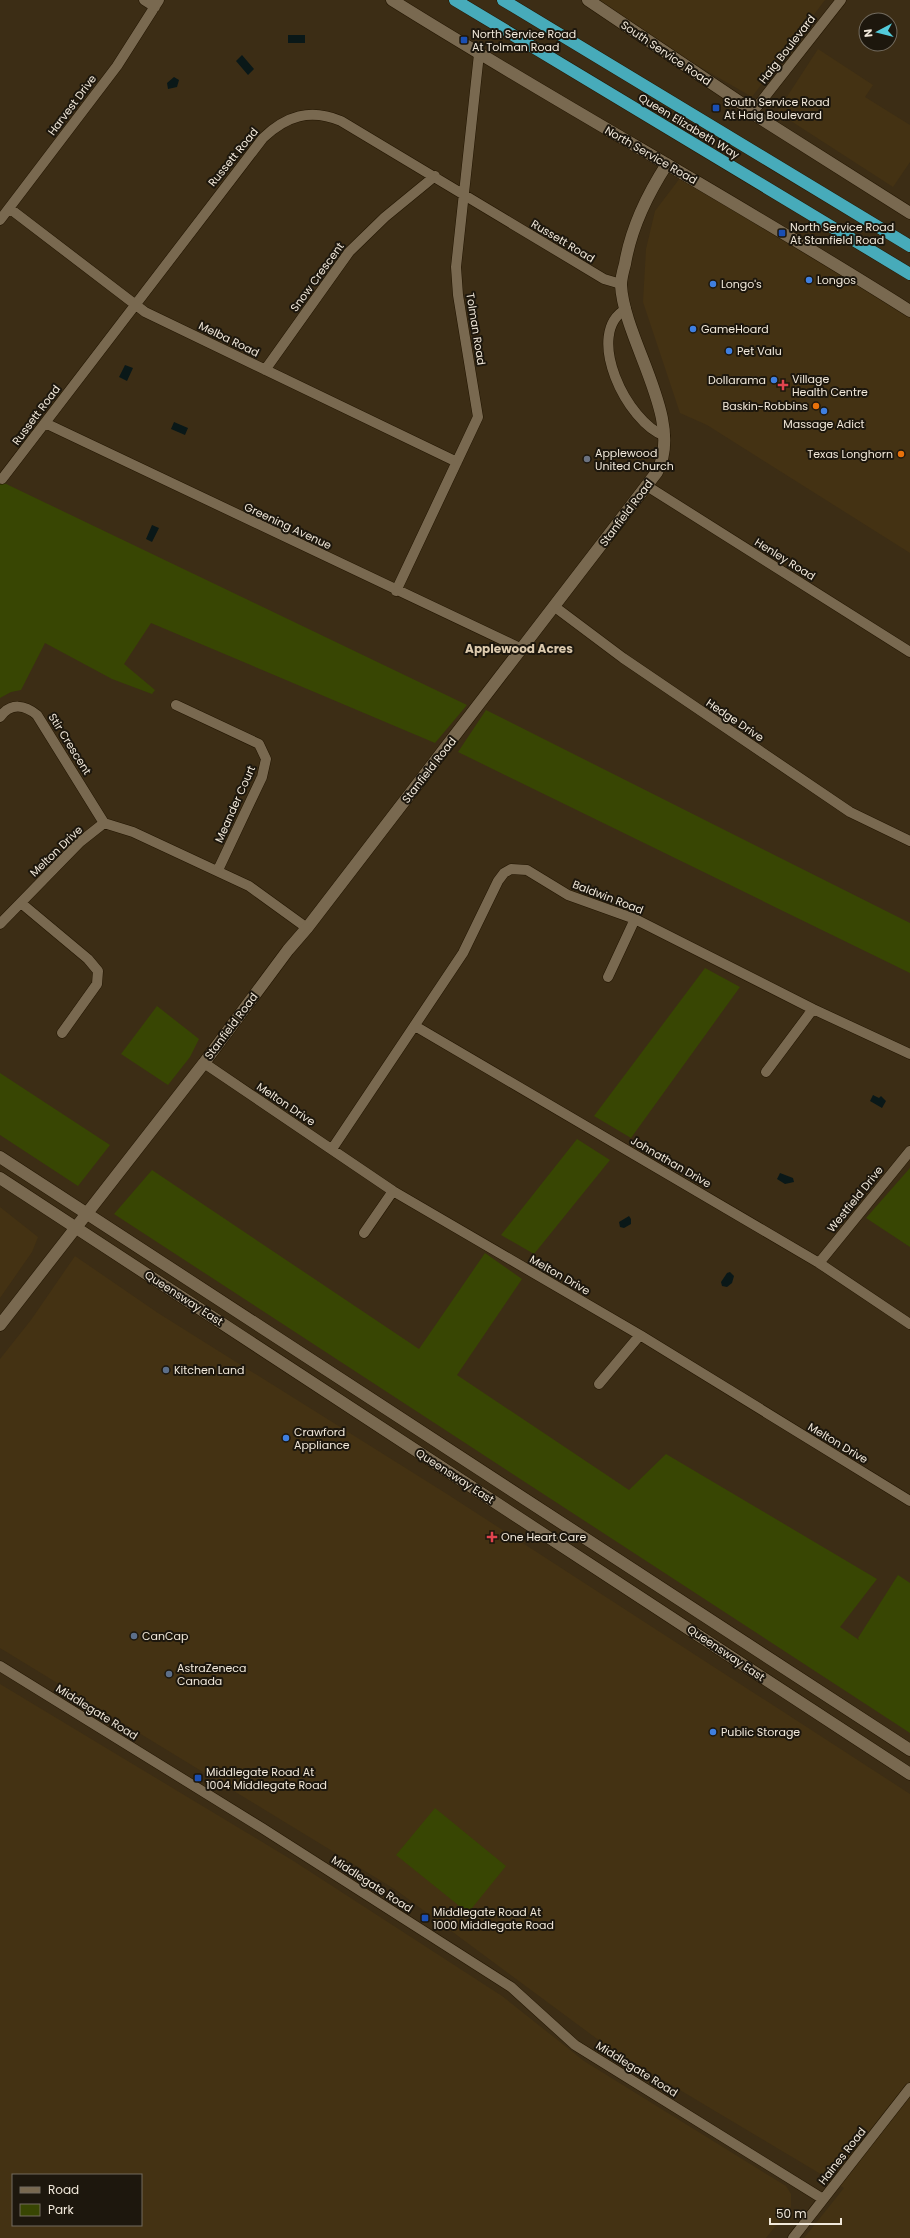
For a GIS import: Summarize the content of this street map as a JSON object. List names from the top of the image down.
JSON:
{
  "streets": {
    "highway": ["Queen Elizabeth Way"],
    "main road": [
      "South Service Road",
      "North Service Road",
      "Stanfield Road",
      "Queensway East"
    ],
    "street": [
      "Haig Boulevard",
      "Harvest Drive",
      "Russett Road",
      "Snow Crescent",
      "Tolman Road",
      "Melba Road",
      "Greening Avenue",
      "Henley Road",
      "Hedge Drive",
      "Stir Crescent",
      "Meander Court",
      "Melton Drive",
      "Baldwin Road",
      "Johnathan Drive",
      "Westfield Drive",
      "Middlegate Road",
      "Haines Road"
    ]
  },
  "crossings": [
    ["Haig Boulevard", "South Service Road"],
    ["Harvest Drive", "Melba Road"],
    ["North Service Road", "Tolman Road"],
    ["North Service Road", "Stanfield Road"],
    ["Russett Road", "Snow Crescent"],
    ["Russett Road", "Tolman Road"],
    ["Russett Road", "Melba Road"],
    ["Russett Road", "Stanfield Road"],
    ["Russett Road", "Greening Avenue"],
    ["Snow Crescent", "Melba Road"],
    ["Tolman Road", "Melba Road"],
    ["Tolman Road", "Greening Avenue"],
    ["Stanfield Road", "Greening Avenue"],
    ["Stanfield Road", "Henley Road"],
    ["Stanfield Road", "Hedge Drive"],
    ["Stanfield Road", "Melton Drive"],
    ["Stanfield Road", "Queensway East"],
    ["Stir Crescent", "Melton Drive"],
    ["Melton Drive", "Baldwin Road"],
    ["Baldwin Road", "Johnathan Drive"],
    ["Johnathan Drive", "Westfield Drive"],
    ["Middlegate Road", "Haines Road"]
  ],
  "districts": ["Applewood Acres"],
  "places": {
    "transit": [
      "North Service Road At Tolman Road",
      "South Service Road At Haig Boulevard",
      "North Service Road At Stanfield Road",
      "Middlegate Road At 1004 Middlegate Road",
      "Middlegate Road At 1000 Middlegate Road"
    ],
    "other": [
      "Longos",
      "Longo's",
      "GameHoard",
      "Pet Valu",
      "Dollarama",
      "Baskin-Robbins",
      "Massage Adict",
      "Texas Longhorn",
      "Applewood United Church",
      "Kitchen Land",
      "Crawford Appliance",
      "CanCap",
      "AstraZeneca Canada",
      "Public Storage"
    ],
    "health": ["Village Health Centre", "One Heart Care"]
  },
  "legend": ["Road", "Park"],
  "scale_bar": "50 m",
  "north": "left"
}
